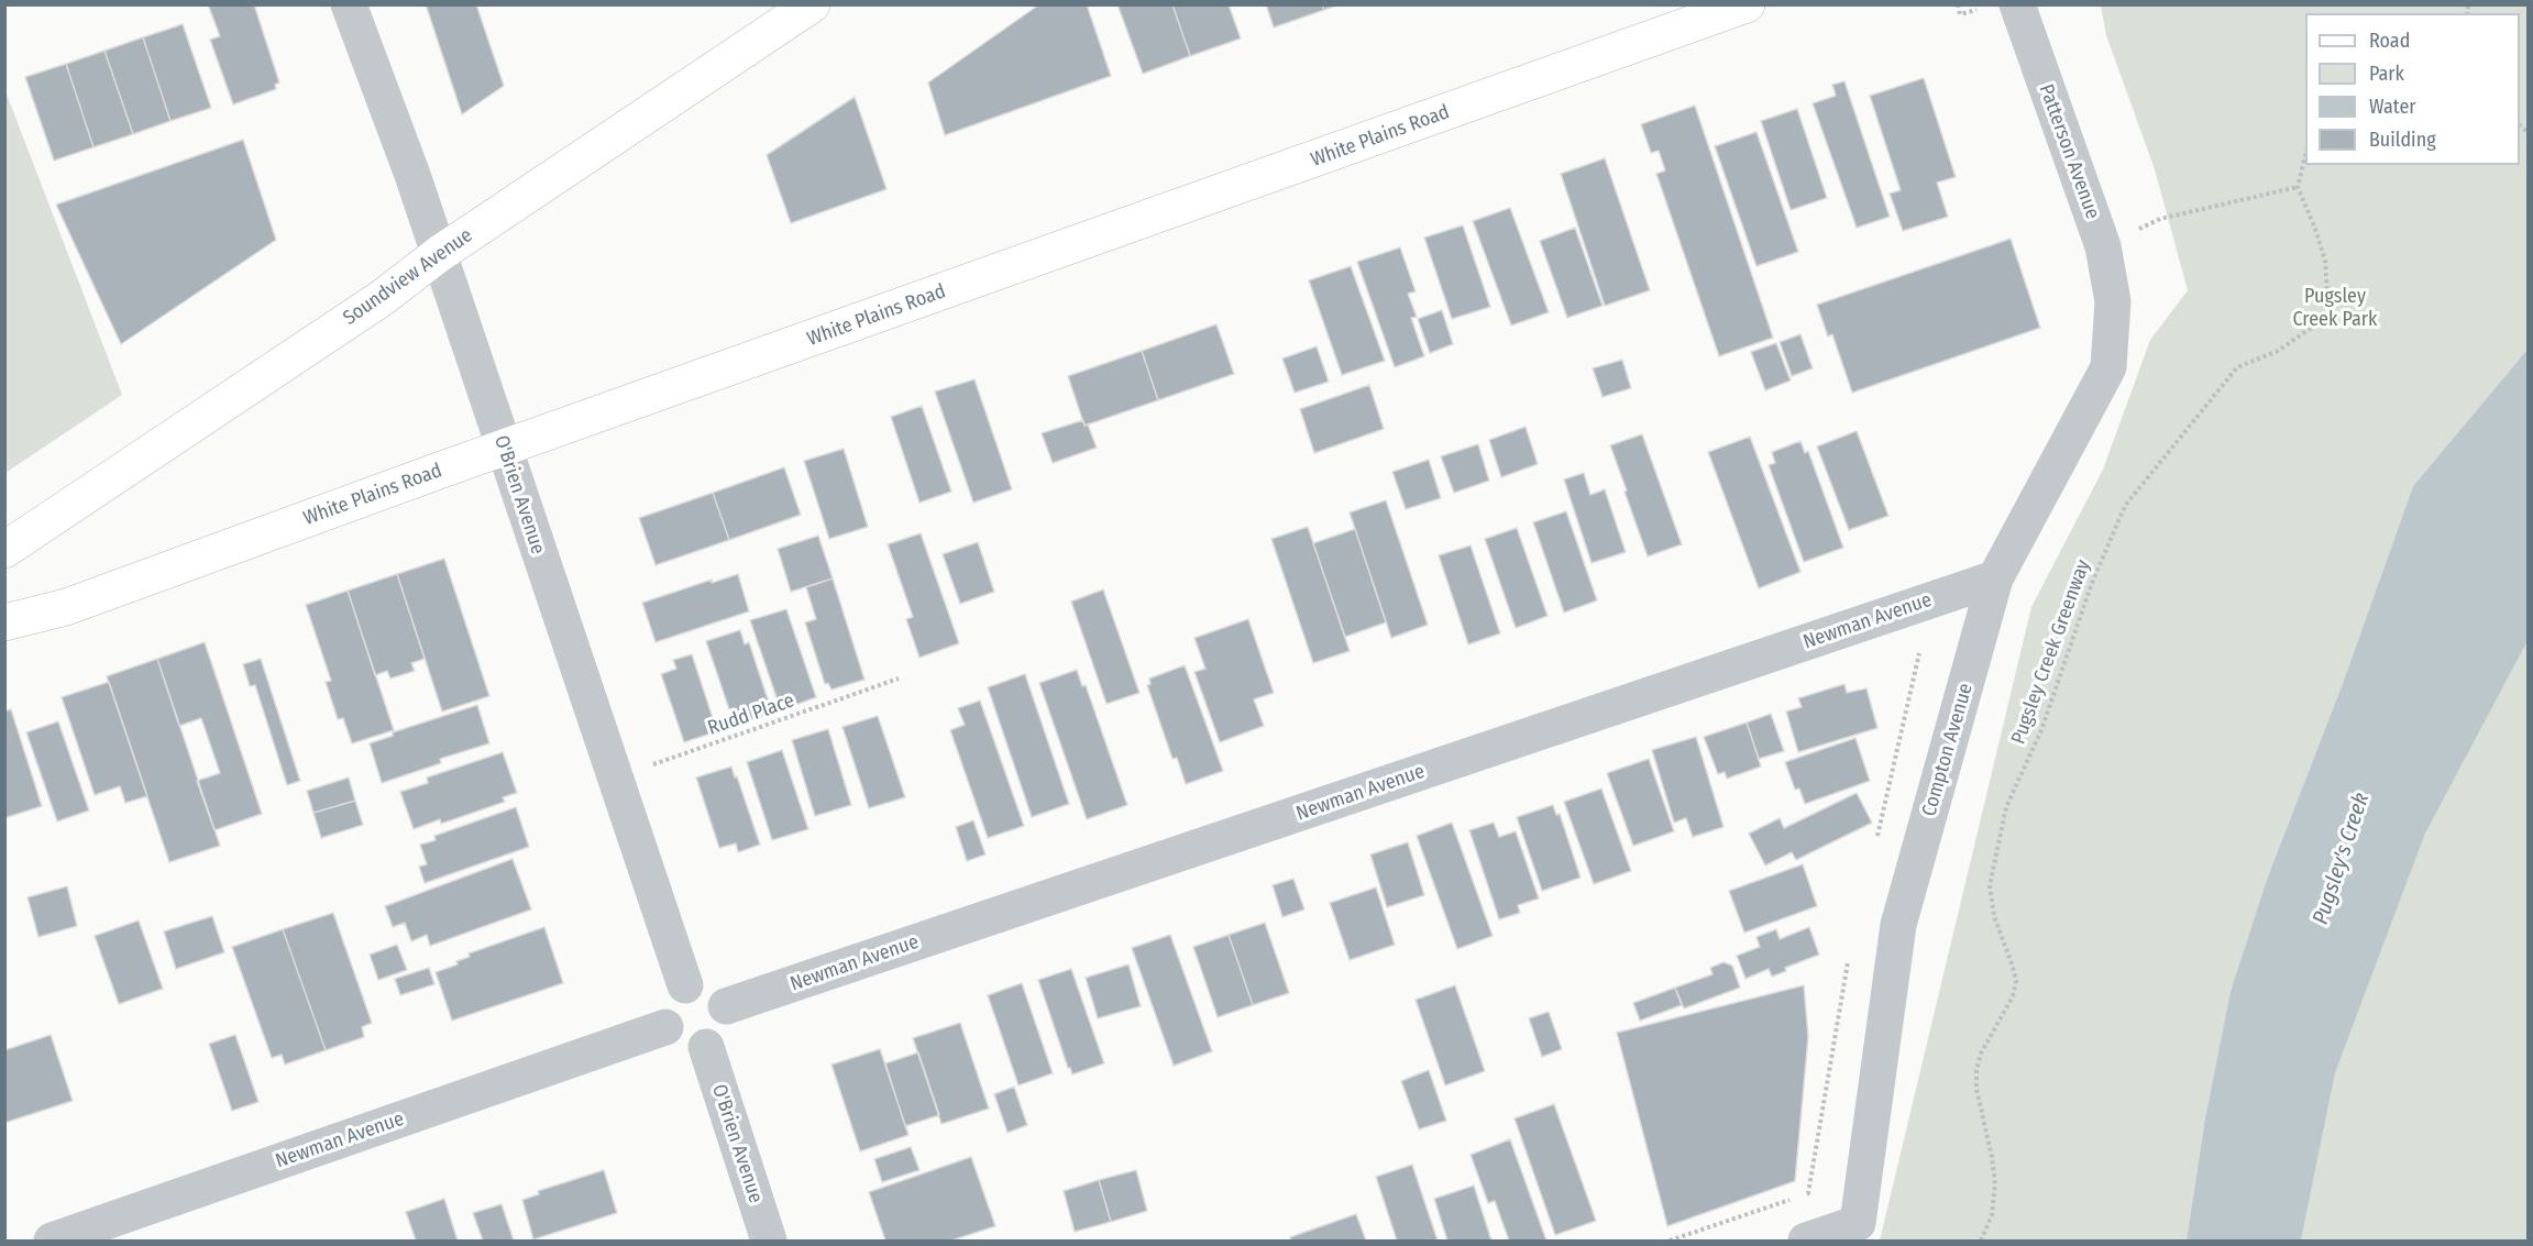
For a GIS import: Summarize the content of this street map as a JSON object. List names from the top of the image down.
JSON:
{
  "streets": {
    "main road": ["White Plains Road", "Soundview Avenue"],
    "street": [
      "Patterson Avenue",
      "O'Brien Avenue",
      "Newman Avenue",
      "Compton Avenue"
    ],
    "path": ["Pugsley Creek Greenway", "Rudd Place"]
  },
  "crossings": [
    ["White Plains Road", "O'Brien Avenue"],
    ["Patterson Avenue", "Compton Avenue"],
    ["Soundview Avenue", "O'Brien Avenue"],
    ["O'Brien Avenue", "Newman Avenue"],
    ["O'Brien Avenue", "Rudd Place"],
    ["Newman Avenue", "Compton Avenue"]
  ],
  "water": ["Pugsley's Creek"],
  "parks": ["Pugsley Creek Park"],
  "legend": [
    "Road",
    "Park",
    "Water",
    "Building"
  ]
}
